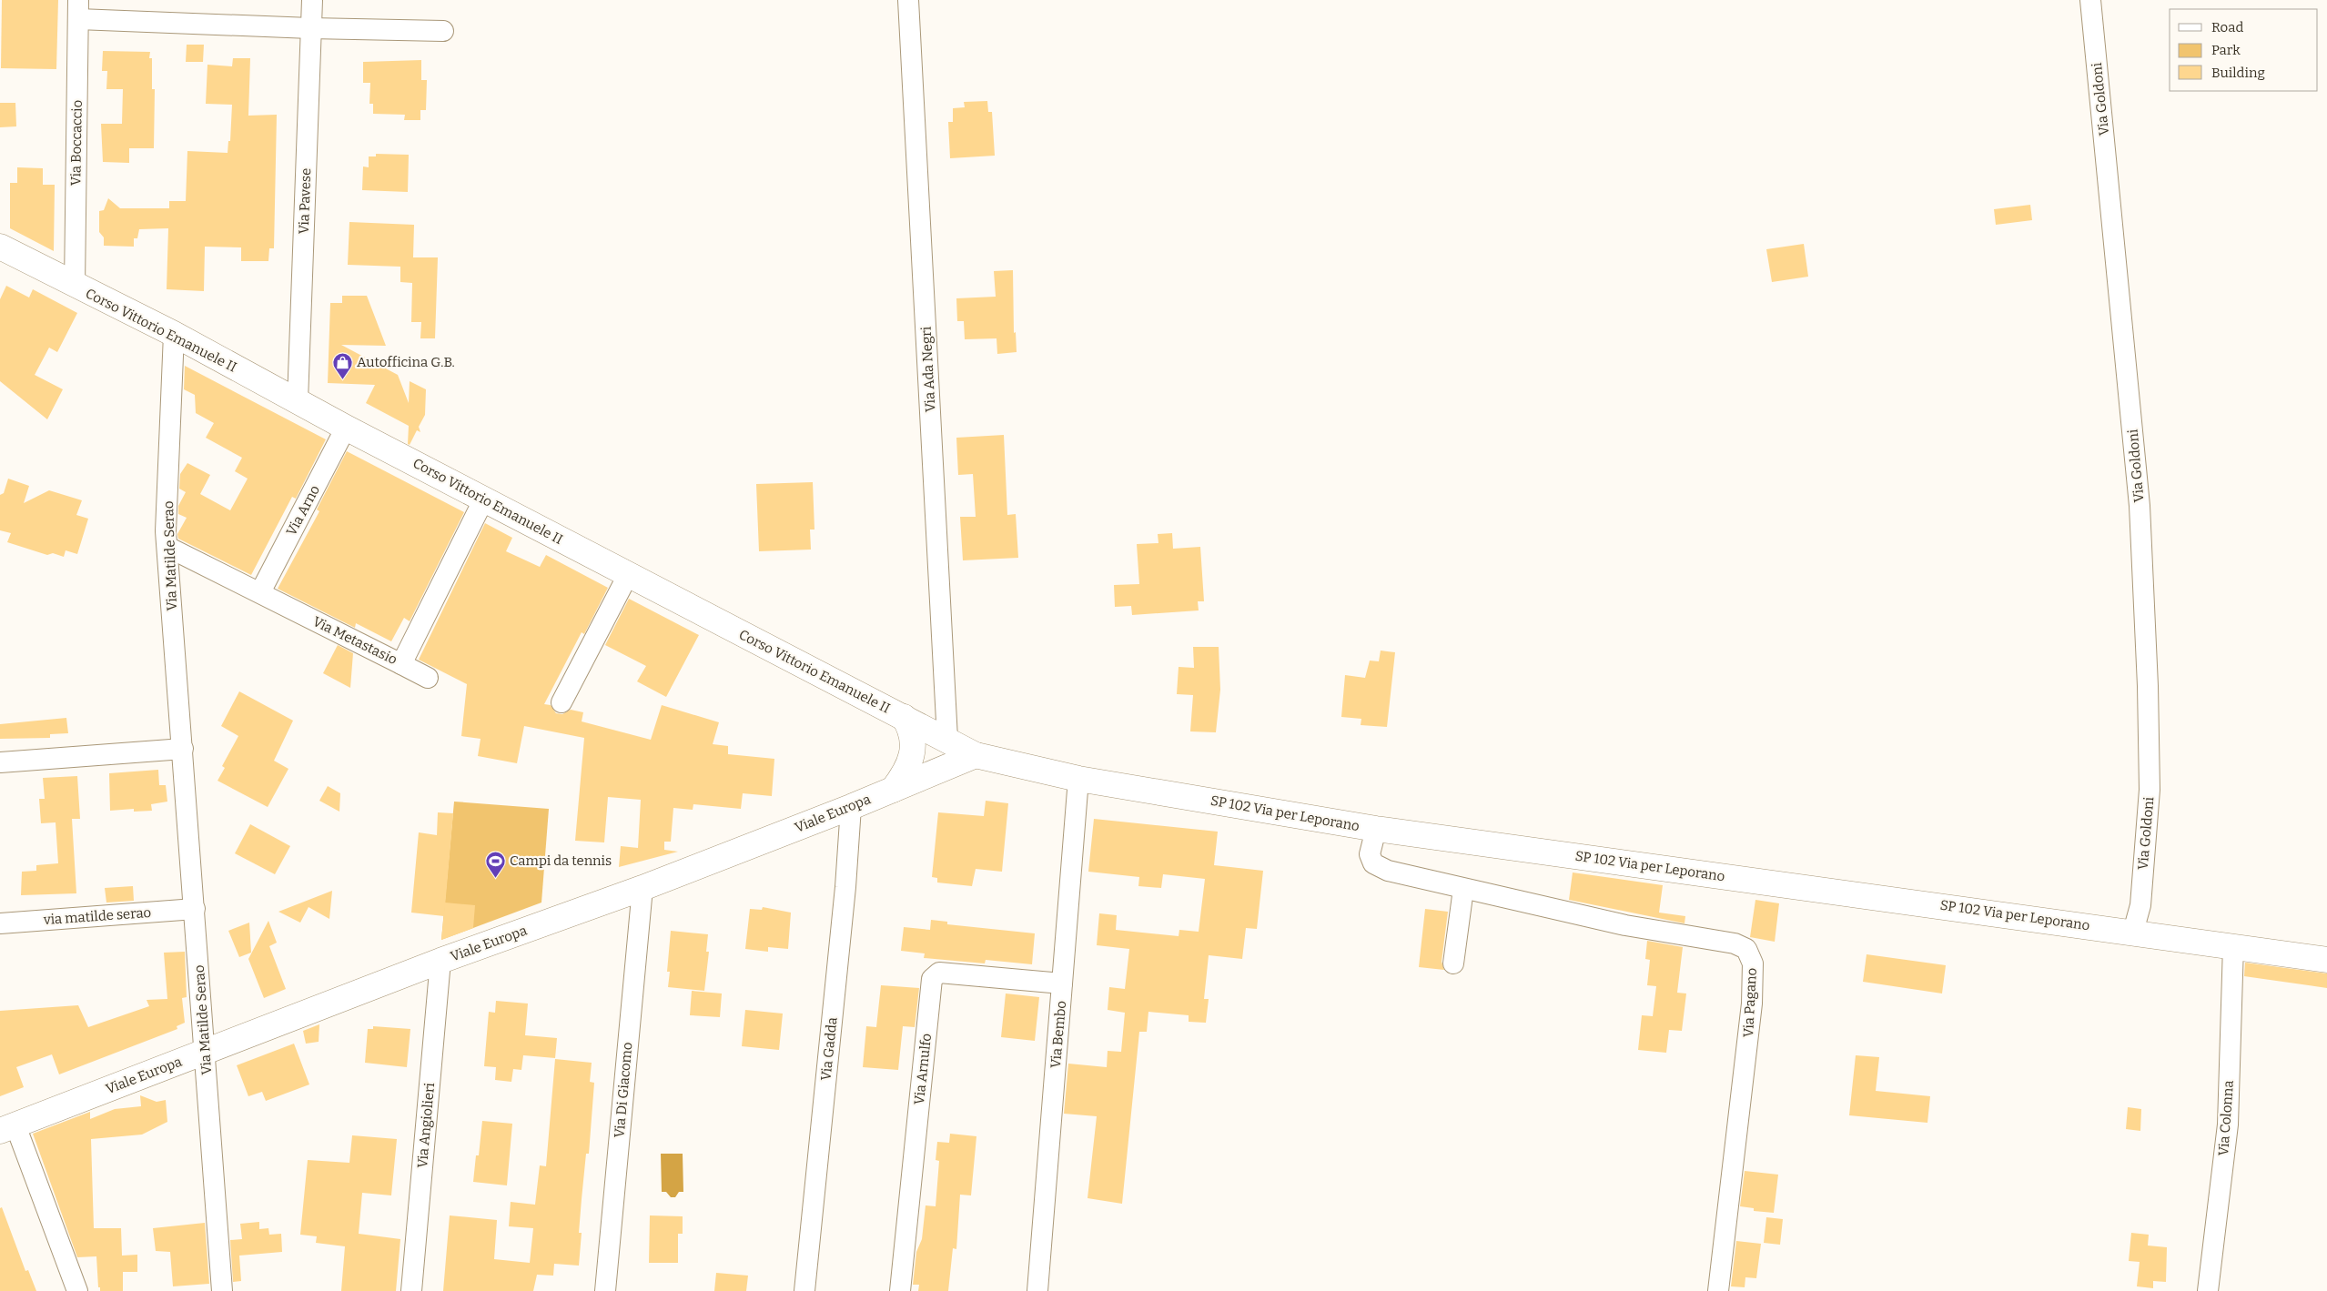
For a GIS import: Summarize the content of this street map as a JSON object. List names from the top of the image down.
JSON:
{
  "streets": {
    "street": [
      "Via Goldoni",
      "Via Boccaccio",
      "Via Pavese",
      "Corso Vittorio Emanuele II",
      "Via Ada Negri",
      "Via Arno",
      "Via Matilde Serao",
      "Via Metastasio",
      "Viale Europa",
      "SP 102 Via per Leporano",
      "via matilde serao",
      "Via Pagano",
      "Via Bembo",
      "Via Gadda",
      "Via Arnulfo",
      "Via Di Giacomo",
      "Via Colonna",
      "Via Angiolieri"
    ]
  },
  "crossings": [
    ["Via Goldoni", "SP 102 Via per Leporano"],
    ["Via Boccaccio", "Corso Vittorio Emanuele II"],
    ["Via Pavese", "Corso Vittorio Emanuele II"],
    ["Corso Vittorio Emanuele II", "Via Ada Negri"],
    ["Corso Vittorio Emanuele II", "Via Arno"],
    ["Corso Vittorio Emanuele II", "Via Matilde Serao"],
    ["Corso Vittorio Emanuele II", "Via Metastasio"],
    ["Corso Vittorio Emanuele II", "Viale Europa"],
    ["Corso Vittorio Emanuele II", "SP 102 Via per Leporano"],
    ["Via Arno", "Via Metastasio"],
    ["Via Matilde Serao", "Via Metastasio"],
    ["Via Matilde Serao", "Viale Europa"],
    ["Via Matilde Serao", "via matilde serao"],
    ["Viale Europa", "SP 102 Via per Leporano"],
    ["Viale Europa", "Via Gadda"],
    ["Viale Europa", "Via Di Giacomo"],
    ["Viale Europa", "Via Angiolieri"],
    ["SP 102 Via per Leporano", "Via Pagano"],
    ["SP 102 Via per Leporano", "Via Bembo"],
    ["SP 102 Via per Leporano", "Via Colonna"],
    ["Via Bembo", "Via Arnulfo"]
  ],
  "places": {
    "shop": ["Autofficina G.B."],
    "sports": ["Campi da tennis"]
  },
  "legend": ["Road", "Park", "Building"]
}
